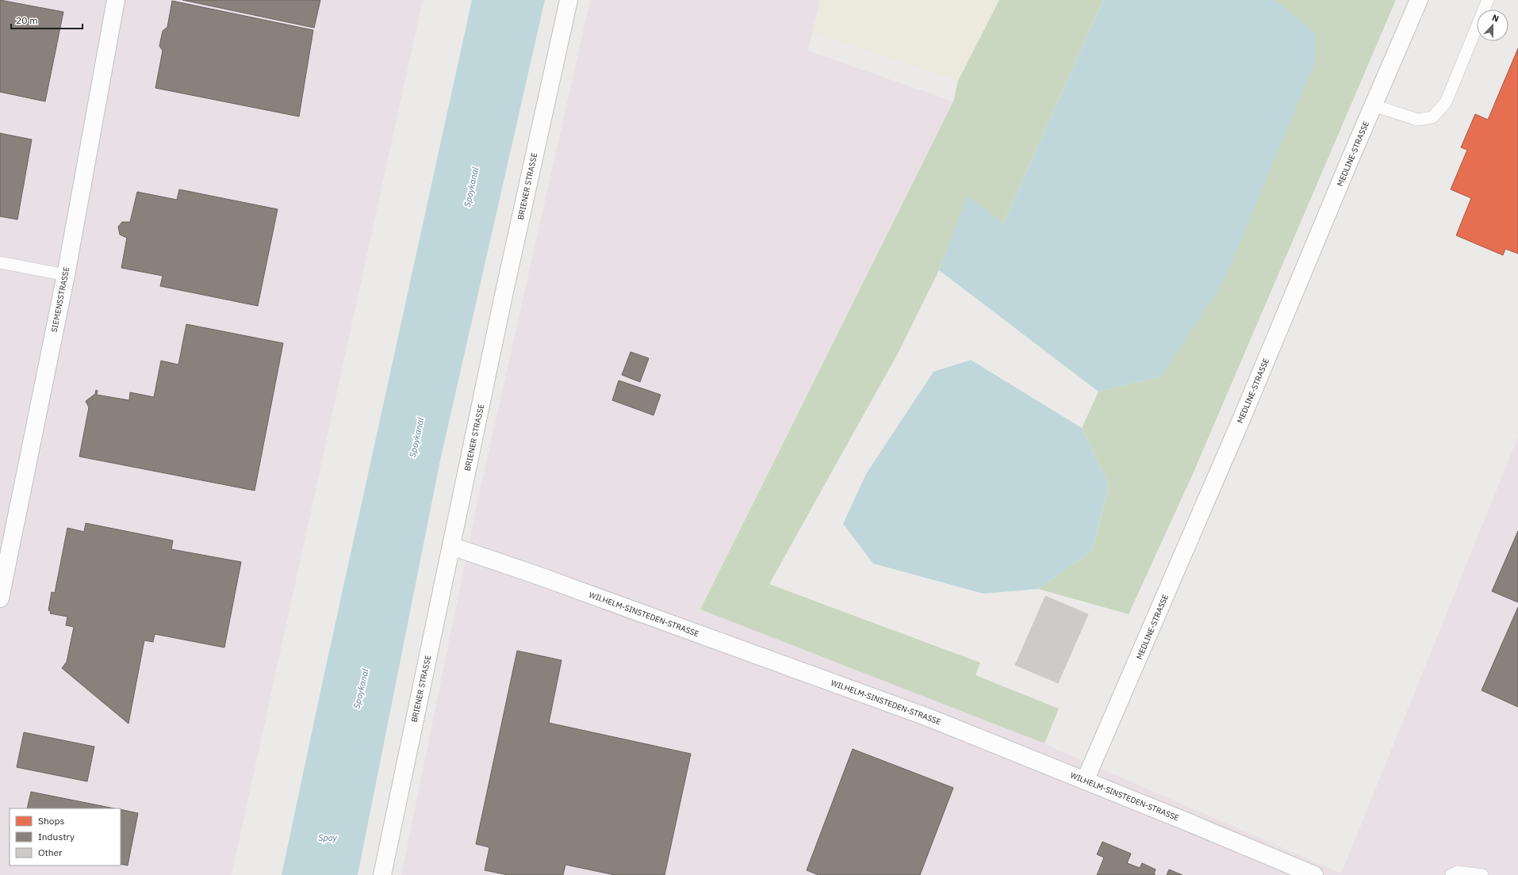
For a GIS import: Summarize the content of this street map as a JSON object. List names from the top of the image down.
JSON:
{
  "streets": {
    "street": [
      "MEDLINE-STRASSE",
      "BRIENER STRASSE",
      "SIEMENSSTRASSE",
      "WILHELM-SINSTEDEN-STRASSE"
    ]
  },
  "crossings": [
    ["MEDLINE-STRASSE", "WILHELM-SINSTEDEN-STRASSE"],
    ["BRIENER STRASSE", "WILHELM-SINSTEDEN-STRASSE"]
  ],
  "water": ["Spoykanal", "Spoy"],
  "legend": ["Shops", "Industry", "Other"],
  "scale_bar": "20 m",
  "north": "top"
}
